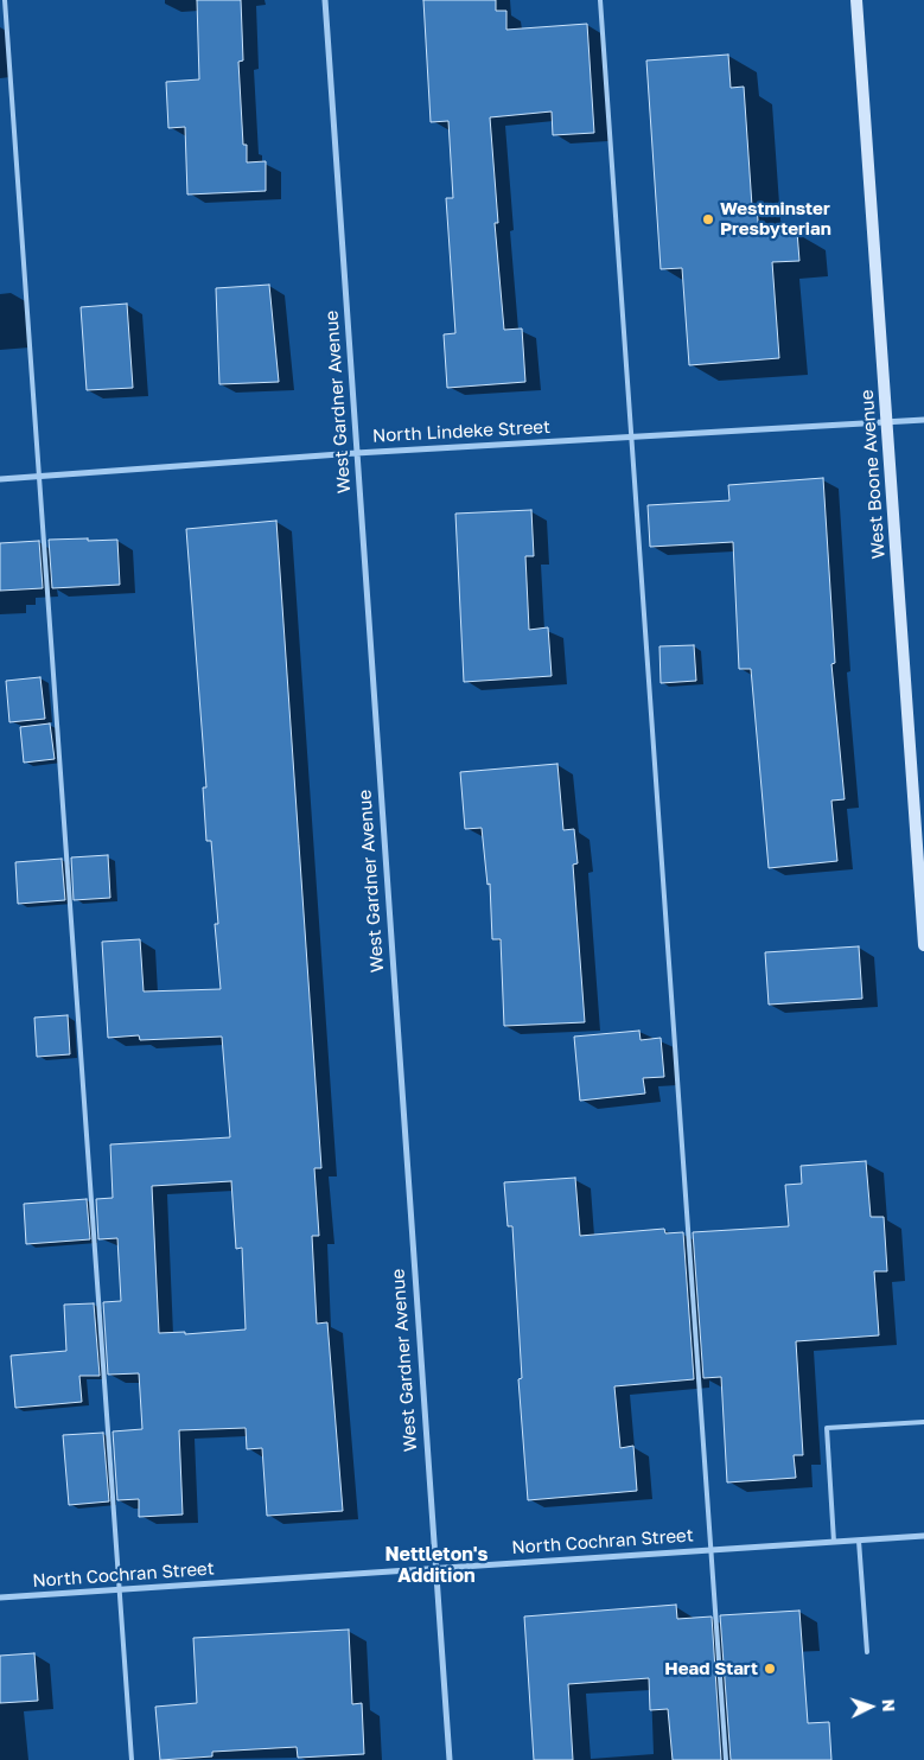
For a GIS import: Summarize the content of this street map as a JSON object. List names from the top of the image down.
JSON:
{
  "streets": {
    "main road": ["West Boone Avenue"],
    "street": ["West Gardner Avenue", "North Lindeke Street", "North Cochran Street"]
  },
  "crossings": [
    ["West Gardner Avenue", "North Lindeke Street"],
    ["West Gardner Avenue", "North Cochran Street"],
    ["North Lindeke Street", "West Boone Avenue"]
  ],
  "districts": ["Nettleton's Addition"],
  "places": ["Westminster Presbyterian", "Head Start"],
  "north": "right"
}
